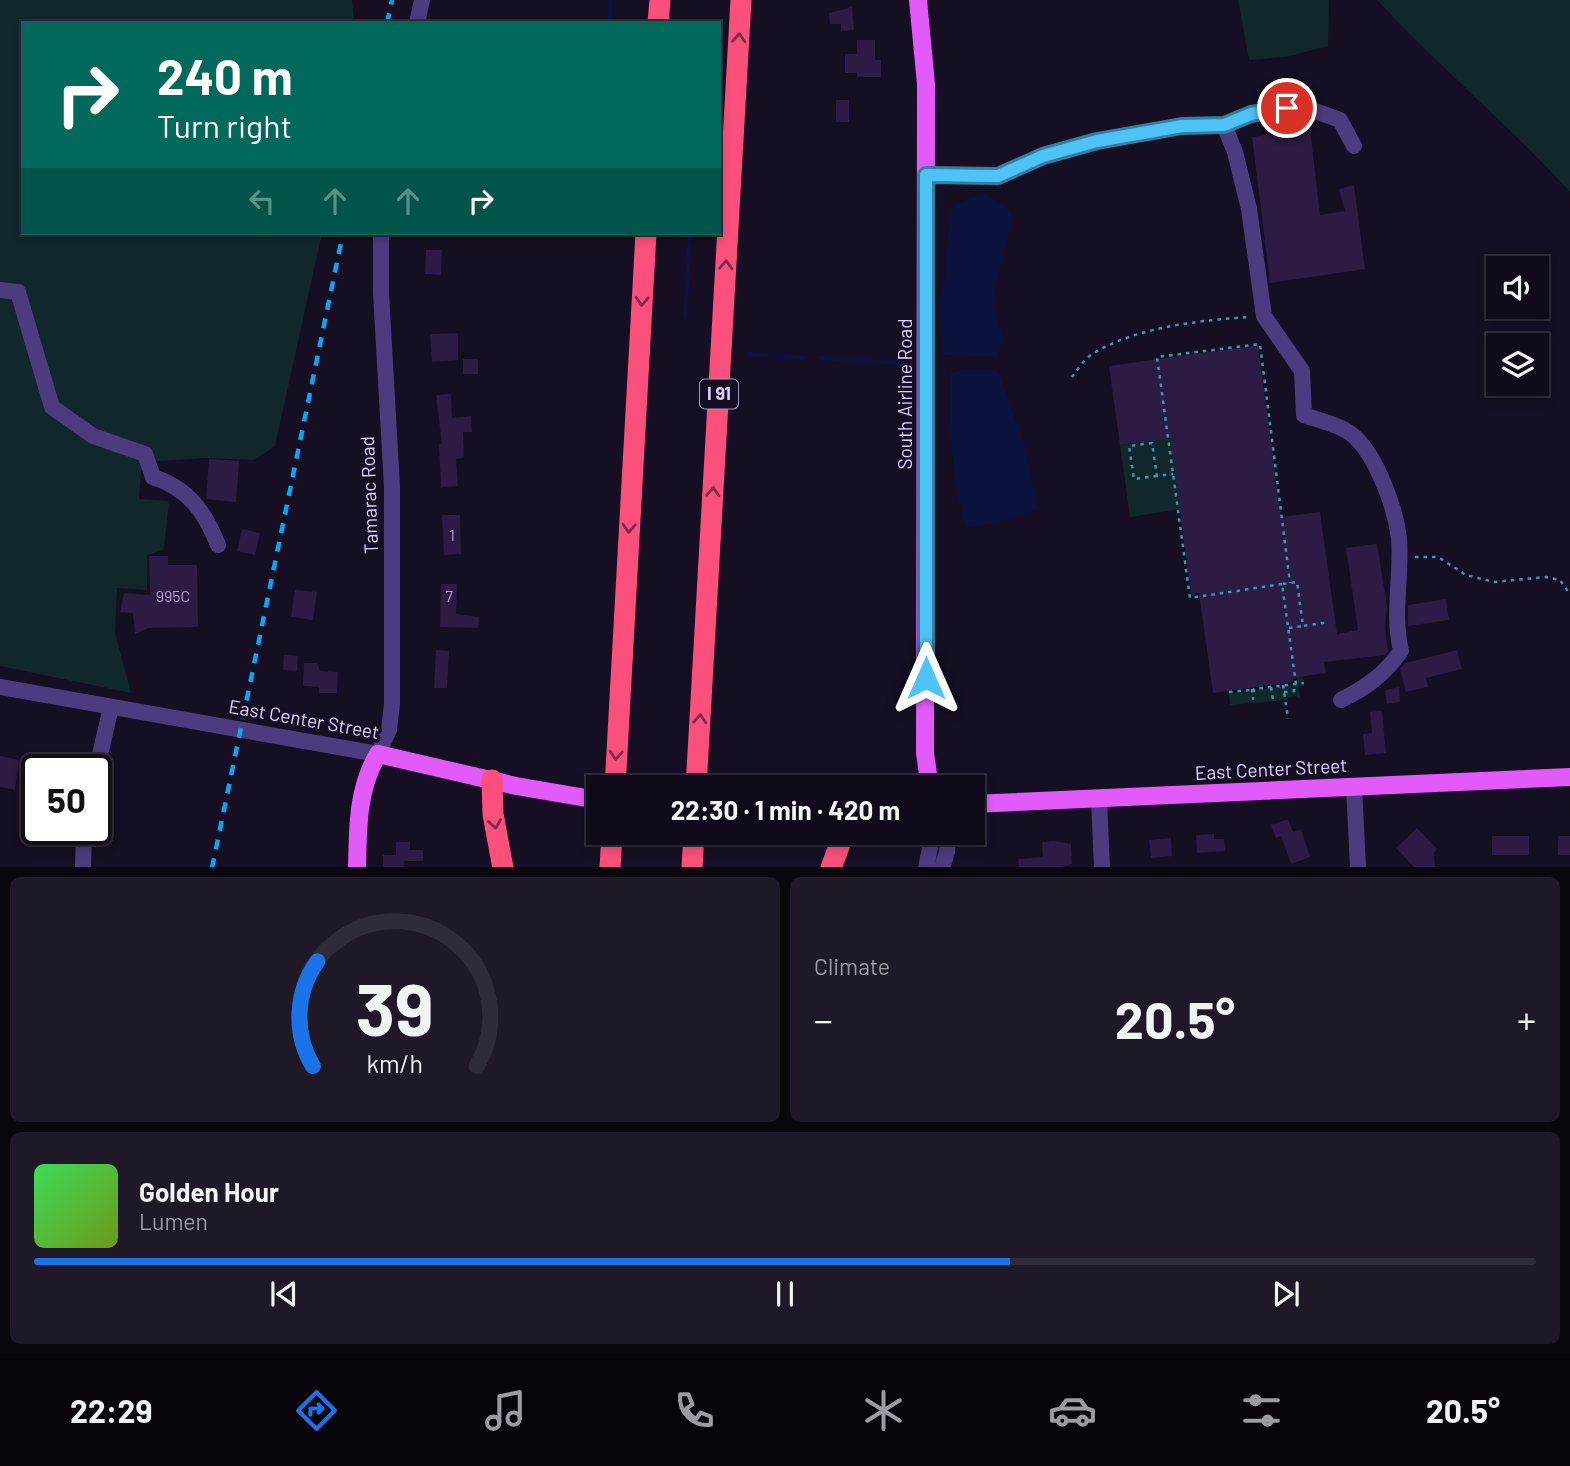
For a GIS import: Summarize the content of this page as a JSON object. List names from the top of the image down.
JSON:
{
  "streets": {
    "highway": ["I 91"],
    "main road": ["South Airline Road", "East Center Street"],
    "street": ["Tamarac Road"]
  },
  "crossings": [
    ["Tamarac Road", "East Center Street"]
  ],
  "house_numbers": ["1", "995C", "7"],
  "page": {
    "turn": ["240 m", "Turn right"],
    "limit": "50",
    "trip": "22:30 · 1 min · 420 m",
    "tile": "Climate",
    "heat": ["−", "20.5°", "+"],
    "song": ["Golden Hour", "Lumen"],
    "tabs": ["22:29", "20.5°"],
    "gauge": ["39", "km/h"]
  }
}
